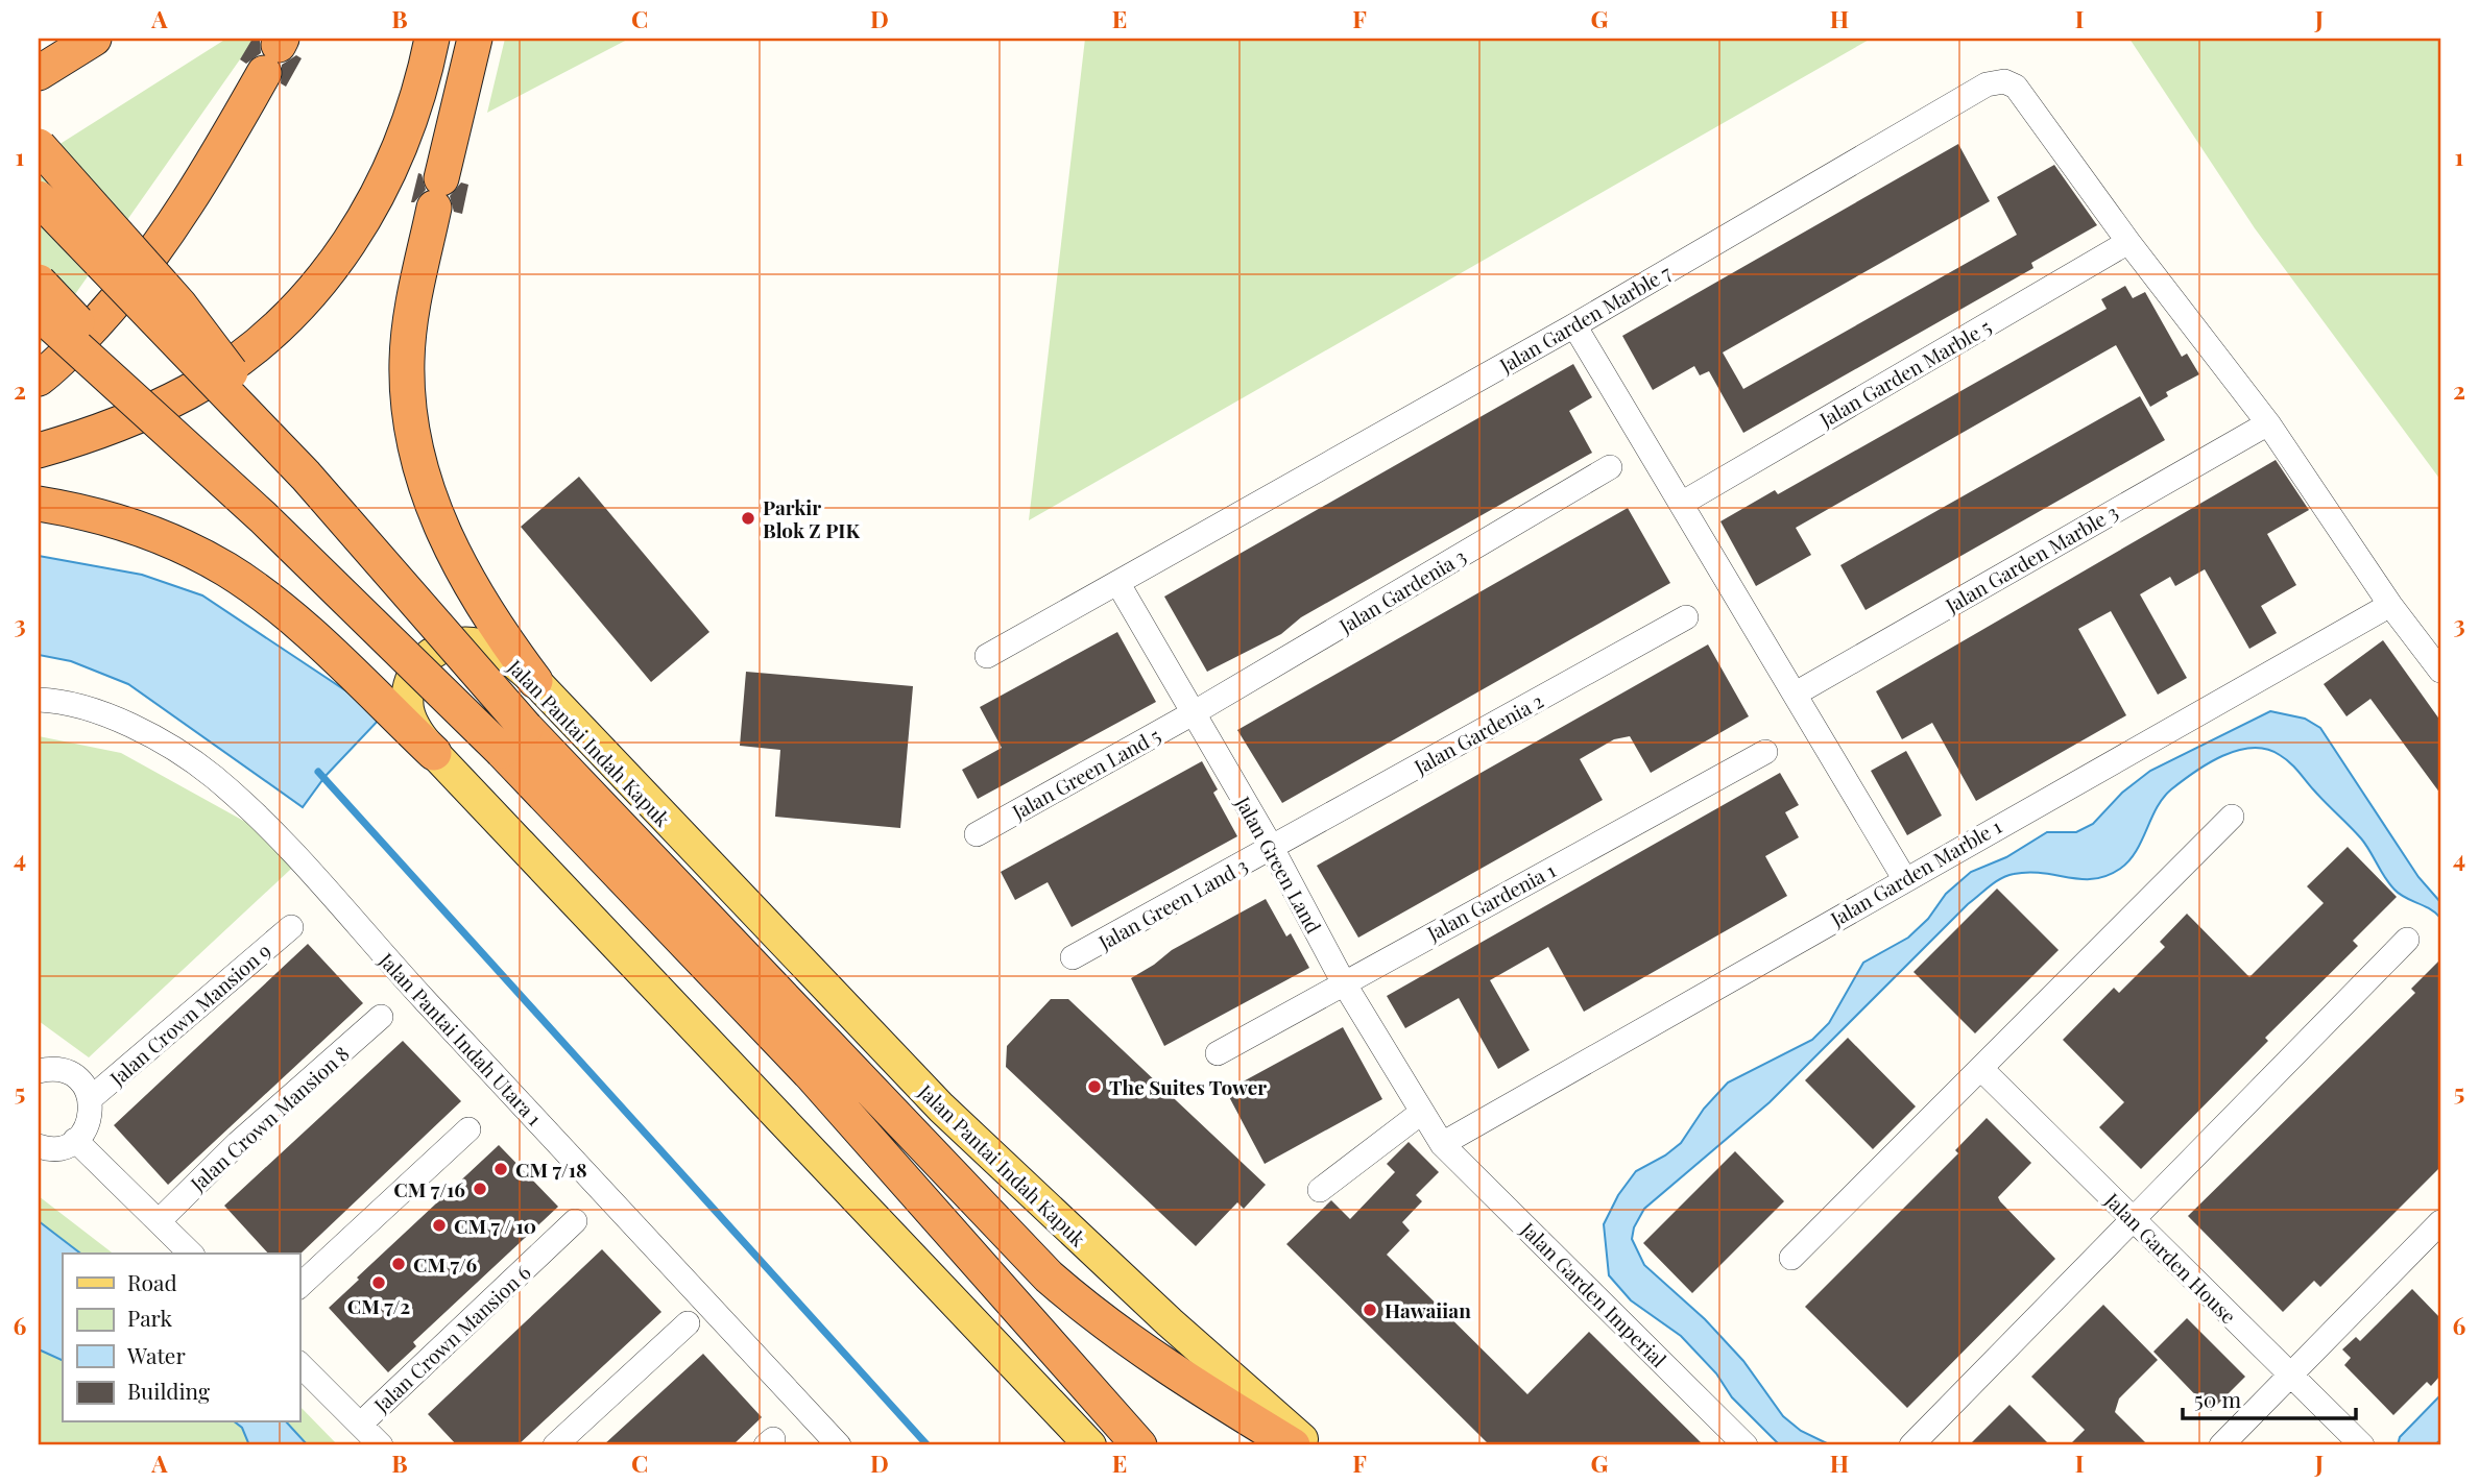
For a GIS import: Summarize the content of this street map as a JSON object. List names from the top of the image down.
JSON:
{
  "streets": {
    "main road": ["Jalan Pantai Indah Kapuk"],
    "street": [
      "Jalan Garden Marble 7",
      "Jalan Garden Marble 5",
      "Jalan Garden Marble 3",
      "Jalan Gardenia 3",
      "Jalan Gardenia 2",
      "Jalan Green Land 5",
      "Jalan Green Land",
      "Jalan Garden Marble 1",
      "Jalan Gardenia 1",
      "Jalan Green Land 3",
      "Jalan Crown Mansion 9",
      "Jalan Pantai Indah Utara 1",
      "Jalan Crown Mansion 8",
      "Jalan Garden House",
      "Jalan Garden Imperial",
      "Jalan Crown Mansion 6"
    ]
  },
  "crossings": [
    ["Jalan Garden Marble 7", "Jalan Garden Marble 5"],
    ["Jalan Garden Marble 7", "Jalan Garden Marble 3"],
    ["Jalan Garden Marble 7", "Jalan Green Land"],
    ["Jalan Garden Marble 7", "Jalan Garden Marble 1"],
    ["Jalan Gardenia 3", "Jalan Green Land 5"],
    ["Jalan Gardenia 3", "Jalan Green Land"],
    ["Jalan Gardenia 2", "Jalan Green Land"],
    ["Jalan Gardenia 2", "Jalan Green Land 3"],
    ["Jalan Green Land 5", "Jalan Green Land"],
    ["Jalan Green Land", "Jalan Garden Marble 1"],
    ["Jalan Green Land", "Jalan Gardenia 1"],
    ["Jalan Green Land", "Jalan Green Land 3"],
    ["Jalan Green Land", "Jalan Garden Imperial"],
    ["Jalan Garden Marble 1", "Jalan Garden Imperial"]
  ],
  "places": [
    "Parkir Blok Z PIK",
    "The Suites Tower",
    "CM 7/18",
    "CM 7/16",
    "CM 7 / 10",
    "CM 7/6",
    "CM 7/2",
    "Hawaiian"
  ],
  "legend": [
    "Road",
    "Park",
    "Water",
    "Building"
  ],
  "scale_bar": "50 m",
  "grid": {
    "columns": [
      "A",
      "B",
      "C",
      "D",
      "E",
      "F",
      "G",
      "H",
      "I",
      "J"
    ],
    "rows": [
      "1",
      "2",
      "3",
      "4",
      "5",
      "6"
    ]
  }
}
